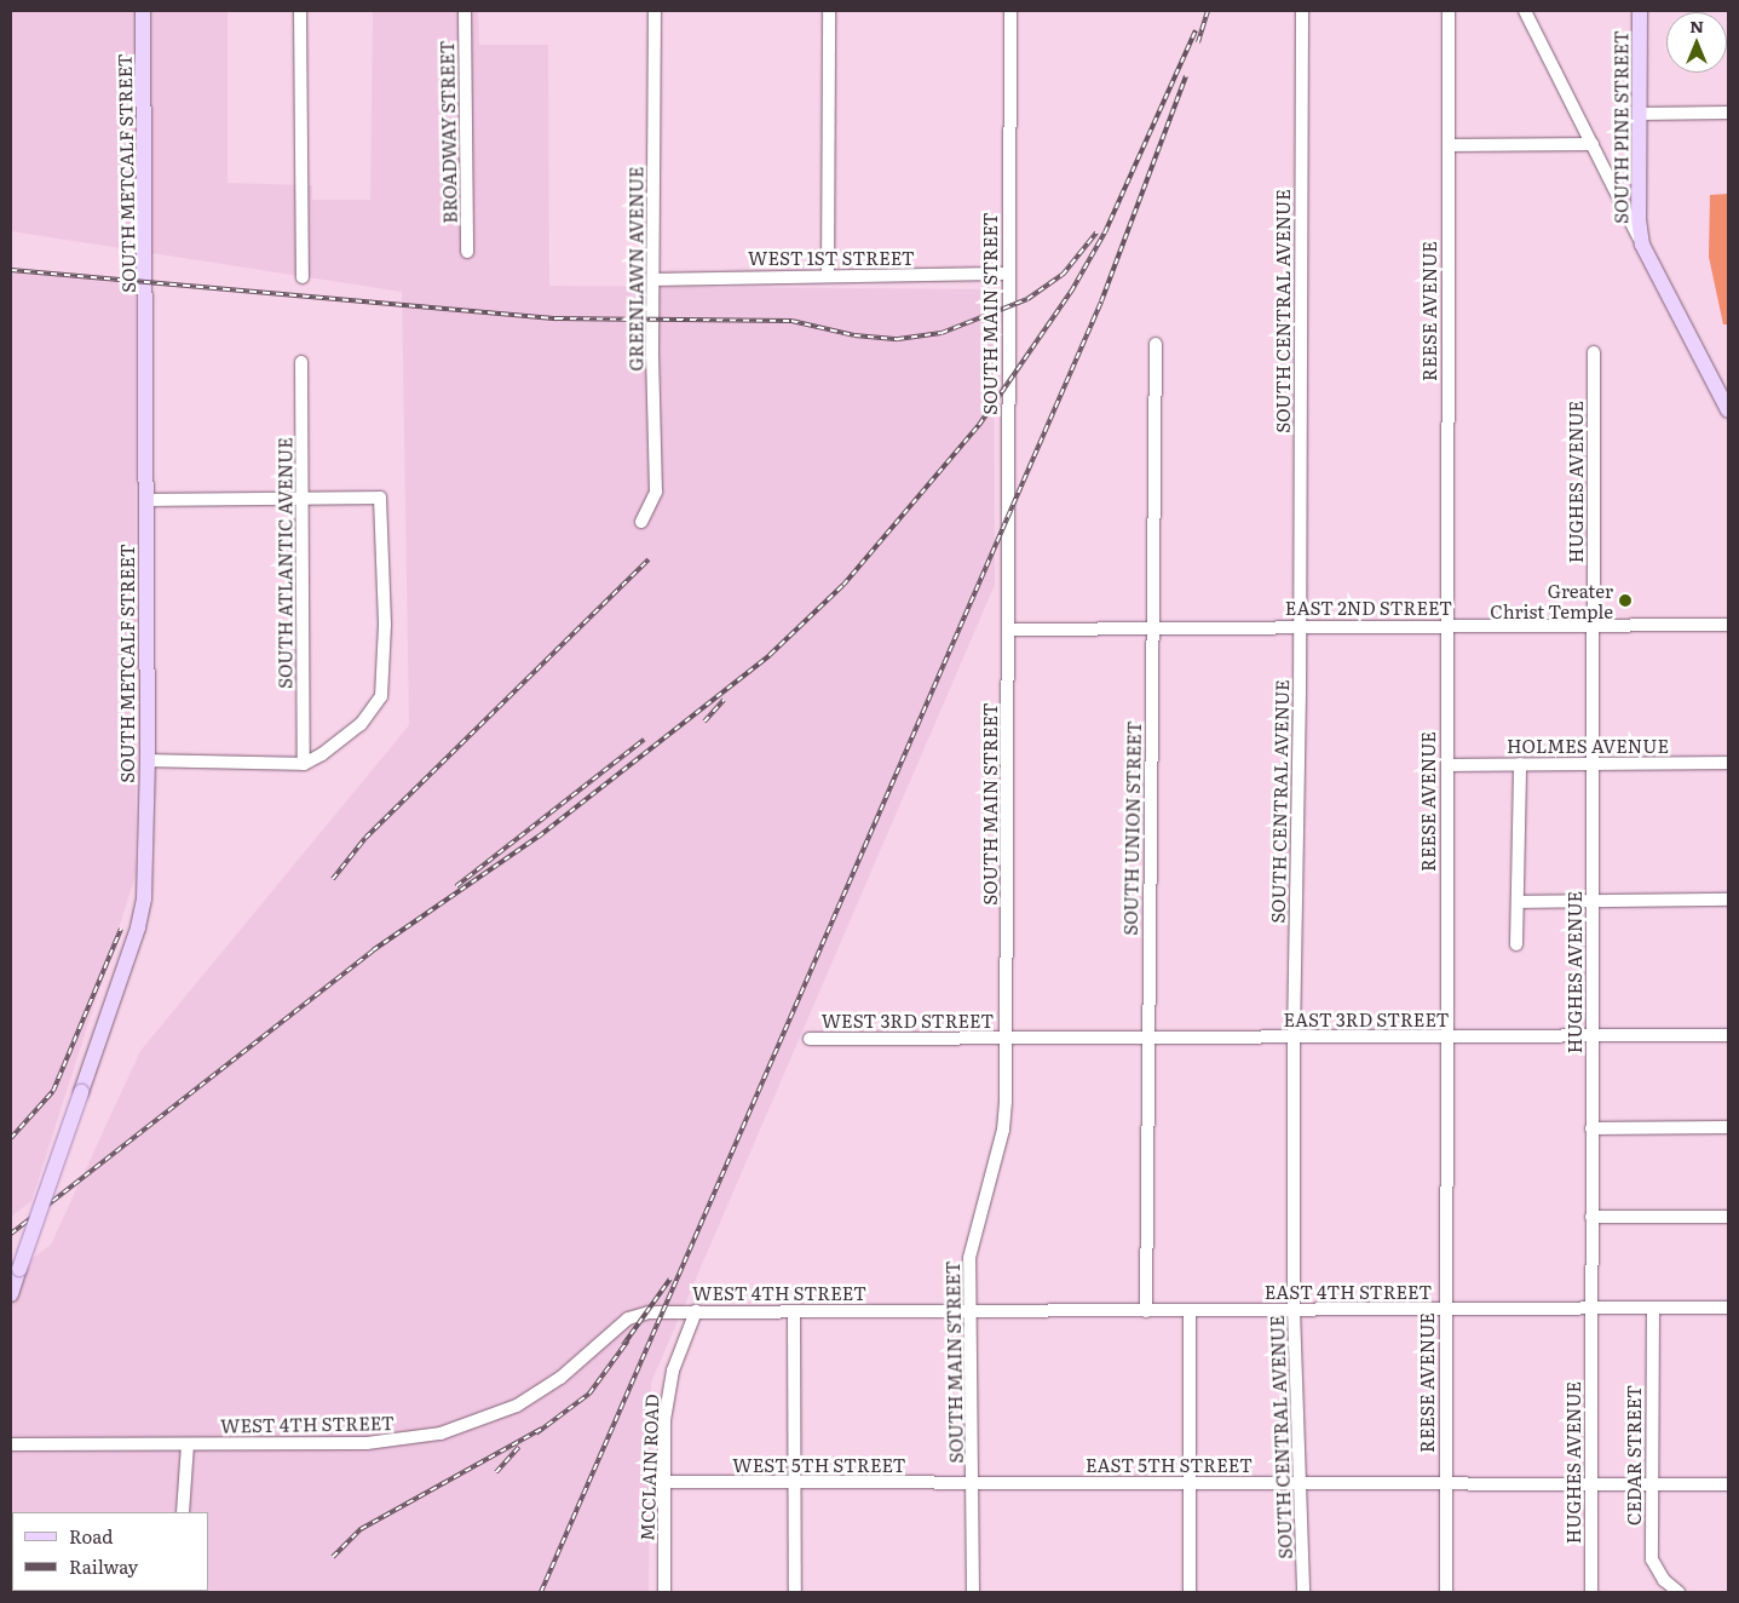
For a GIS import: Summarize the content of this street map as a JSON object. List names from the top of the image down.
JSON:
{
  "streets": {
    "main road": ["SOUTH PINE STREET", "SOUTH METCALF STREET"],
    "street": [
      "BROADWAY STREET",
      "WEST 1ST STREET",
      "GREENLAWN AVENUE",
      "SOUTH CENTRAL AVENUE",
      "REESE AVENUE",
      "SOUTH MAIN STREET",
      "HUGHES AVENUE",
      "SOUTH ATLANTIC AVENUE",
      "EAST 2ND STREET",
      "HOLMES AVENUE",
      "SOUTH UNION STREET",
      "EAST 3RD STREET",
      "WEST 3RD STREET",
      "EAST 4TH STREET",
      "WEST 4TH STREET",
      "CEDAR STREET",
      "WEST 5TH STREET",
      "EAST 5TH STREET",
      "MCCLAIN ROAD"
    ]
  },
  "crossings": [
    ["WEST 1ST STREET", "GREENLAWN AVENUE"],
    ["WEST 1ST STREET", "SOUTH MAIN STREET"],
    ["SOUTH CENTRAL AVENUE", "EAST 2ND STREET"],
    ["SOUTH CENTRAL AVENUE", "EAST 3RD STREET"],
    ["SOUTH CENTRAL AVENUE", "EAST 4TH STREET"],
    ["SOUTH CENTRAL AVENUE", "EAST 5TH STREET"],
    ["REESE AVENUE", "EAST 2ND STREET"],
    ["REESE AVENUE", "HOLMES AVENUE"],
    ["REESE AVENUE", "EAST 3RD STREET"],
    ["REESE AVENUE", "EAST 4TH STREET"],
    ["REESE AVENUE", "EAST 5TH STREET"],
    ["SOUTH MAIN STREET", "EAST 2ND STREET"],
    ["SOUTH MAIN STREET", "EAST 3RD STREET"],
    ["SOUTH MAIN STREET", "WEST 3RD STREET"],
    ["SOUTH MAIN STREET", "EAST 4TH STREET"],
    ["SOUTH MAIN STREET", "WEST 4TH STREET"],
    ["SOUTH MAIN STREET", "WEST 5TH STREET"],
    ["SOUTH MAIN STREET", "EAST 5TH STREET"],
    ["HUGHES AVENUE", "EAST 2ND STREET"],
    ["HUGHES AVENUE", "HOLMES AVENUE"],
    ["HUGHES AVENUE", "EAST 3RD STREET"],
    ["HUGHES AVENUE", "EAST 4TH STREET"],
    ["HUGHES AVENUE", "EAST 5TH STREET"],
    ["EAST 2ND STREET", "SOUTH UNION STREET"],
    ["SOUTH UNION STREET", "EAST 3RD STREET"],
    ["SOUTH UNION STREET", "EAST 4TH STREET"],
    ["EAST 3RD STREET", "WEST 3RD STREET"],
    ["EAST 4TH STREET", "WEST 4TH STREET"],
    ["EAST 4TH STREET", "CEDAR STREET"],
    ["WEST 4TH STREET", "MCCLAIN ROAD"],
    ["CEDAR STREET", "EAST 5TH STREET"],
    ["WEST 5TH STREET", "EAST 5TH STREET"],
    ["WEST 5TH STREET", "MCCLAIN ROAD"]
  ],
  "places": ["Greater Christ Temple"],
  "legend": ["Road", "Railway"],
  "north": "top"
}
